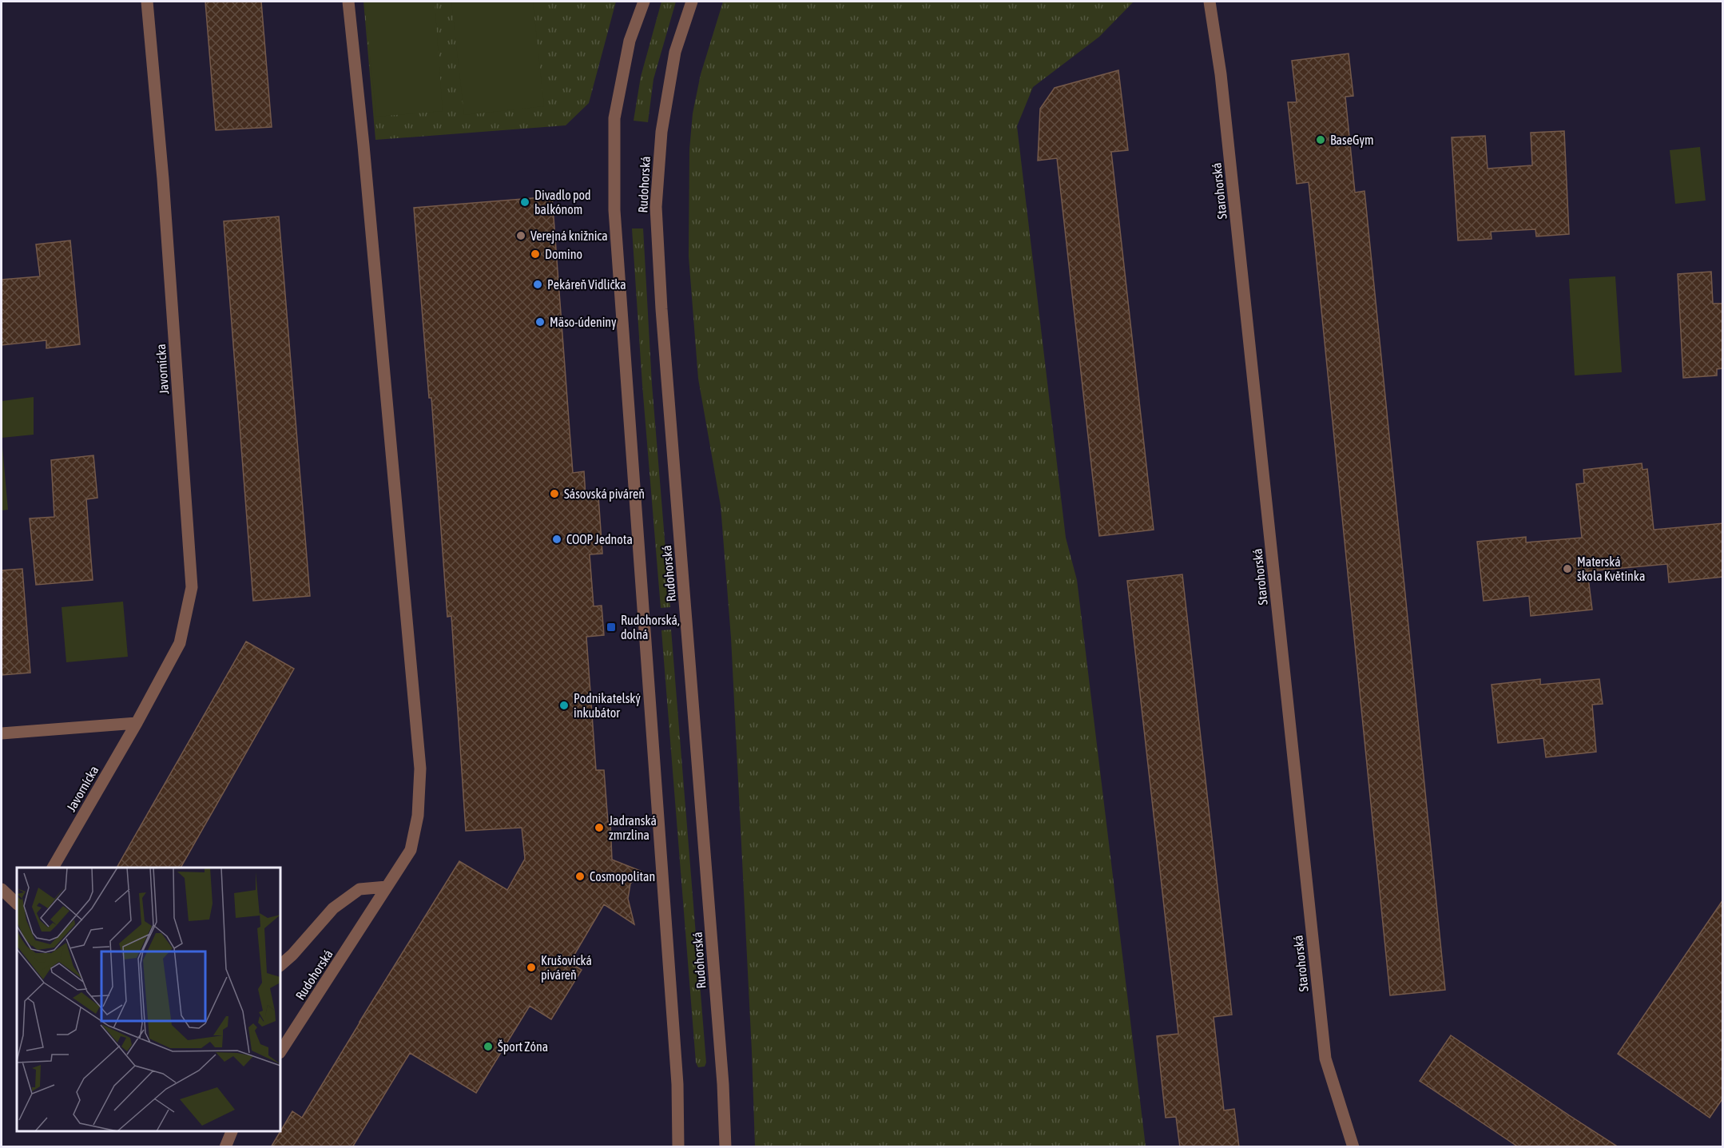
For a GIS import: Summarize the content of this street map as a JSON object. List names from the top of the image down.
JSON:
{
  "streets": {
    "street": ["Rudohorská", "Starohorská", "Javornícka"]
  },
  "places": {
    "other": [
      "BaseGym",
      "Divadlo pod balkónom",
      "Verejná knižnica",
      "Domino",
      "Pekáreň Vidlička",
      "Mäso-údeniny",
      "Sásovská piváreň",
      "COOP Jednota",
      "Materská škola Květinka",
      "Podnikatelský inkubátor",
      "Jadranská zmrzlina",
      "Cosmopolitan",
      "Krušovická piváreň",
      "Šport Zóna"
    ],
    "transit": ["Rudohorská, dolná"]
  }
}
